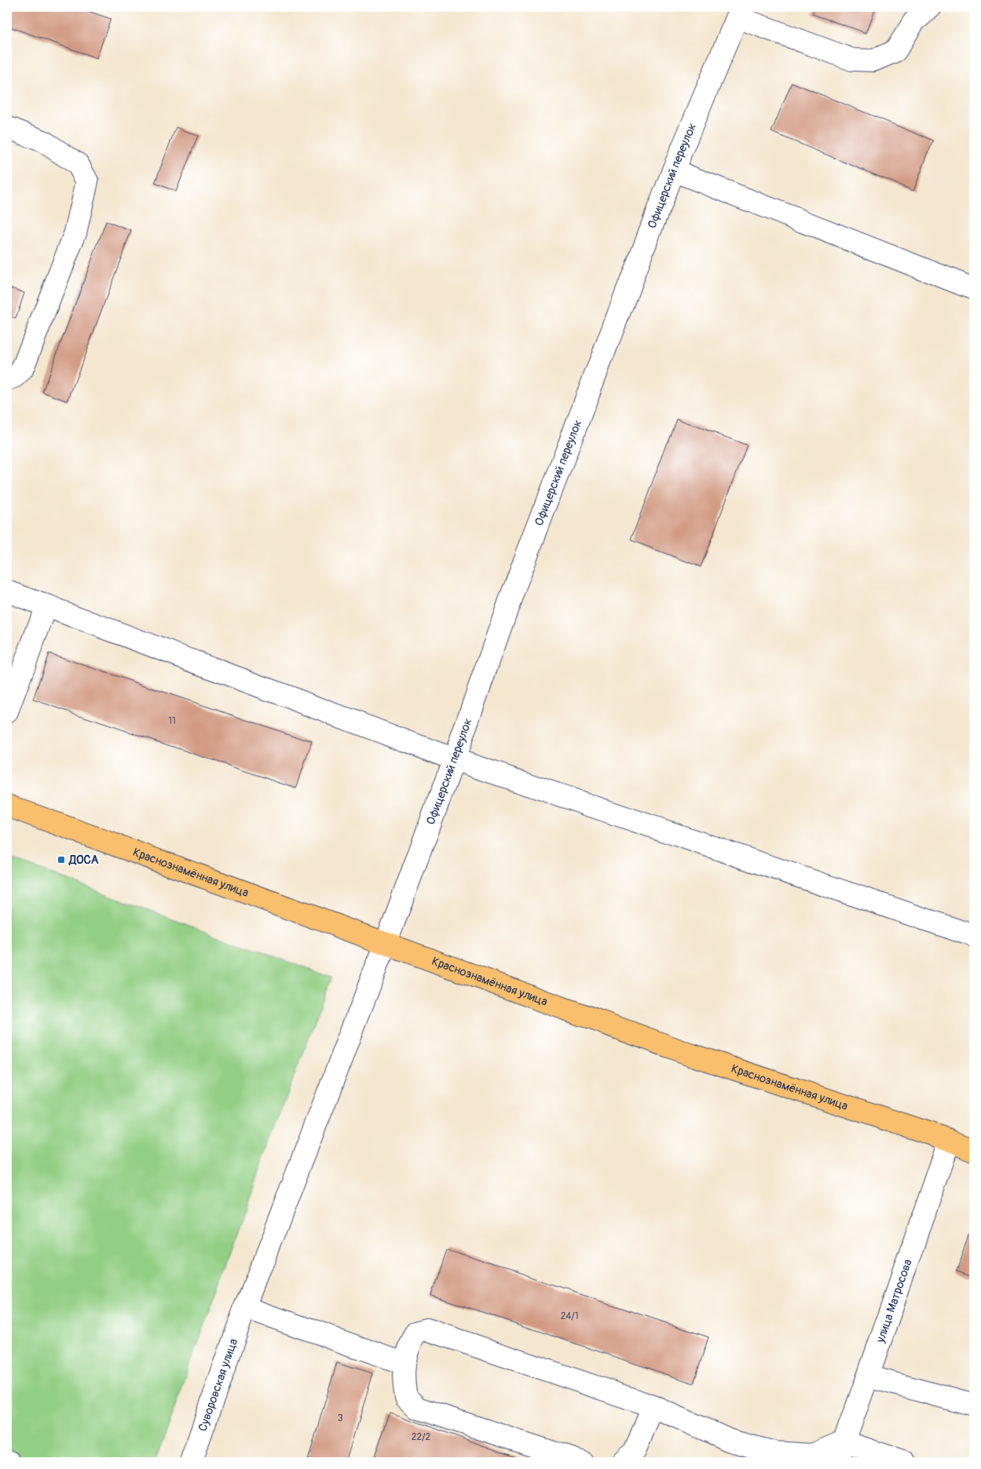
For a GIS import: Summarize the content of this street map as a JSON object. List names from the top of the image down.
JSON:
{
  "streets": {
    "main road": ["Краснознамённая улица"],
    "street": ["Офицерский переулок", "улица Матросова", "Суворовская улица"]
  },
  "crossings": [
    ["Офицерский переулок", "Краснознамённая улица"],
    ["Офицерский переулок", "Суворовская улица"],
    ["Краснознамённая улица", "улица Матросова"]
  ],
  "places": {
    "transit": ["ДОСА"]
  },
  "house_numbers": [
    "11",
    "24/1",
    "3",
    "22/2"
  ]
}
